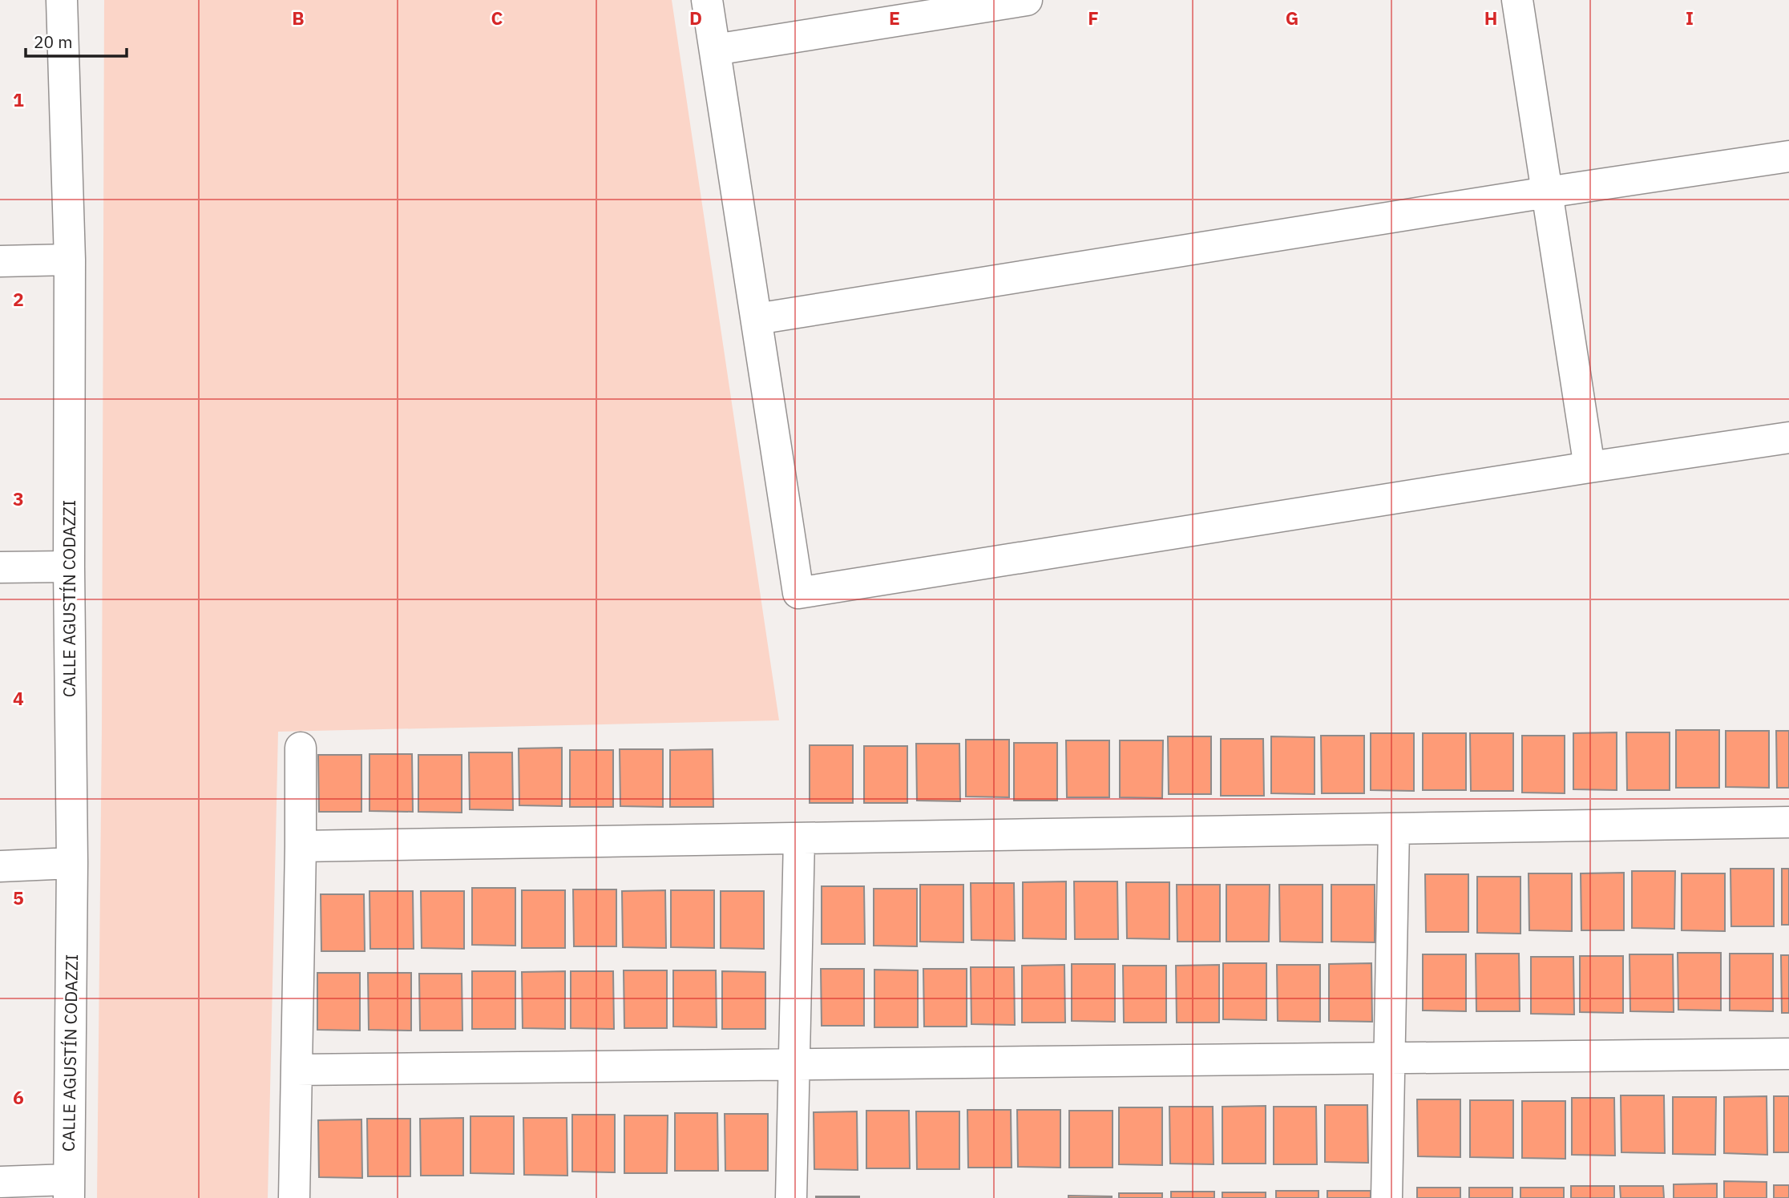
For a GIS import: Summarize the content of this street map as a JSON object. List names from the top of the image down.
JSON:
{
  "streets": {
    "street": ["CALLE AGUSTÍN CODAZZI"]
  },
  "scale_bar": "20 m",
  "grid": {
    "columns": [
      "B",
      "C",
      "D",
      "E",
      "F",
      "G",
      "H",
      "I"
    ],
    "rows": [
      "1",
      "2",
      "3",
      "4",
      "5",
      "6"
    ]
  }
}
